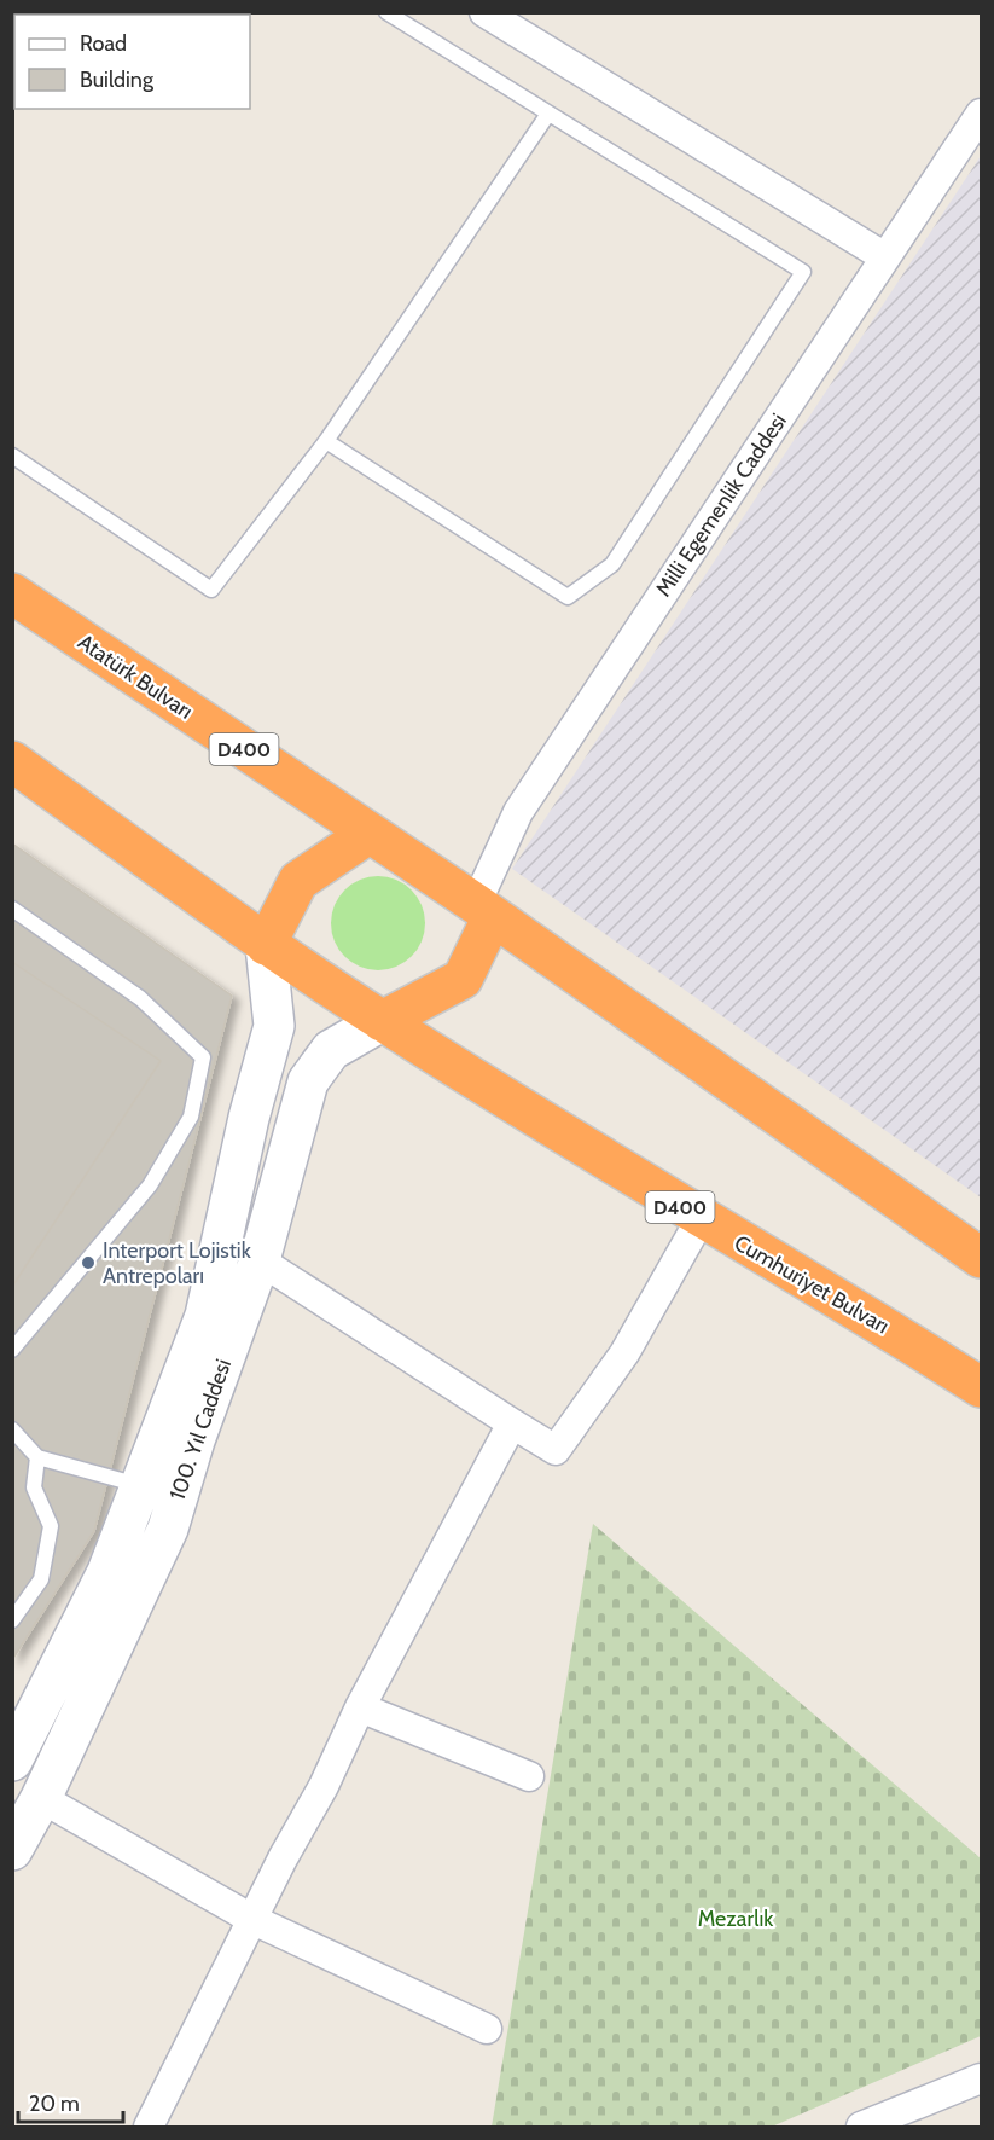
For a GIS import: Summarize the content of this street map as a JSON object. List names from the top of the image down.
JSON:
{
  "streets": {
    "highway": ["Atatürk Bulvarı", "D400", "Cumhuriyet Bulvarı"],
    "street": ["Milli Egemenlik Caddesi", "100. Yıl Caddesi"]
  },
  "crossings": [
    ["Milli Egemenlik Caddesi", "Atatürk Bulvarı"],
    ["Milli Egemenlik Caddesi", "D400"],
    ["Milli Egemenlik Caddesi", "Cumhuriyet Bulvarı"],
    ["Milli Egemenlik Caddesi", "100. Yıl Caddesi"],
    ["Atatürk Bulvarı", "D400"],
    ["Atatürk Bulvarı", "Cumhuriyet Bulvarı"],
    ["Atatürk Bulvarı", "100. Yıl Caddesi"],
    ["D400", "Cumhuriyet Bulvarı"],
    ["D400", "100. Yıl Caddesi"],
    ["Cumhuriyet Bulvarı", "100. Yıl Caddesi"]
  ],
  "parks": ["Mezarlık"],
  "places": ["Interport Lojistik Antrepoları"],
  "legend": ["Road", "Building"],
  "scale_bar": "20 m"
}
